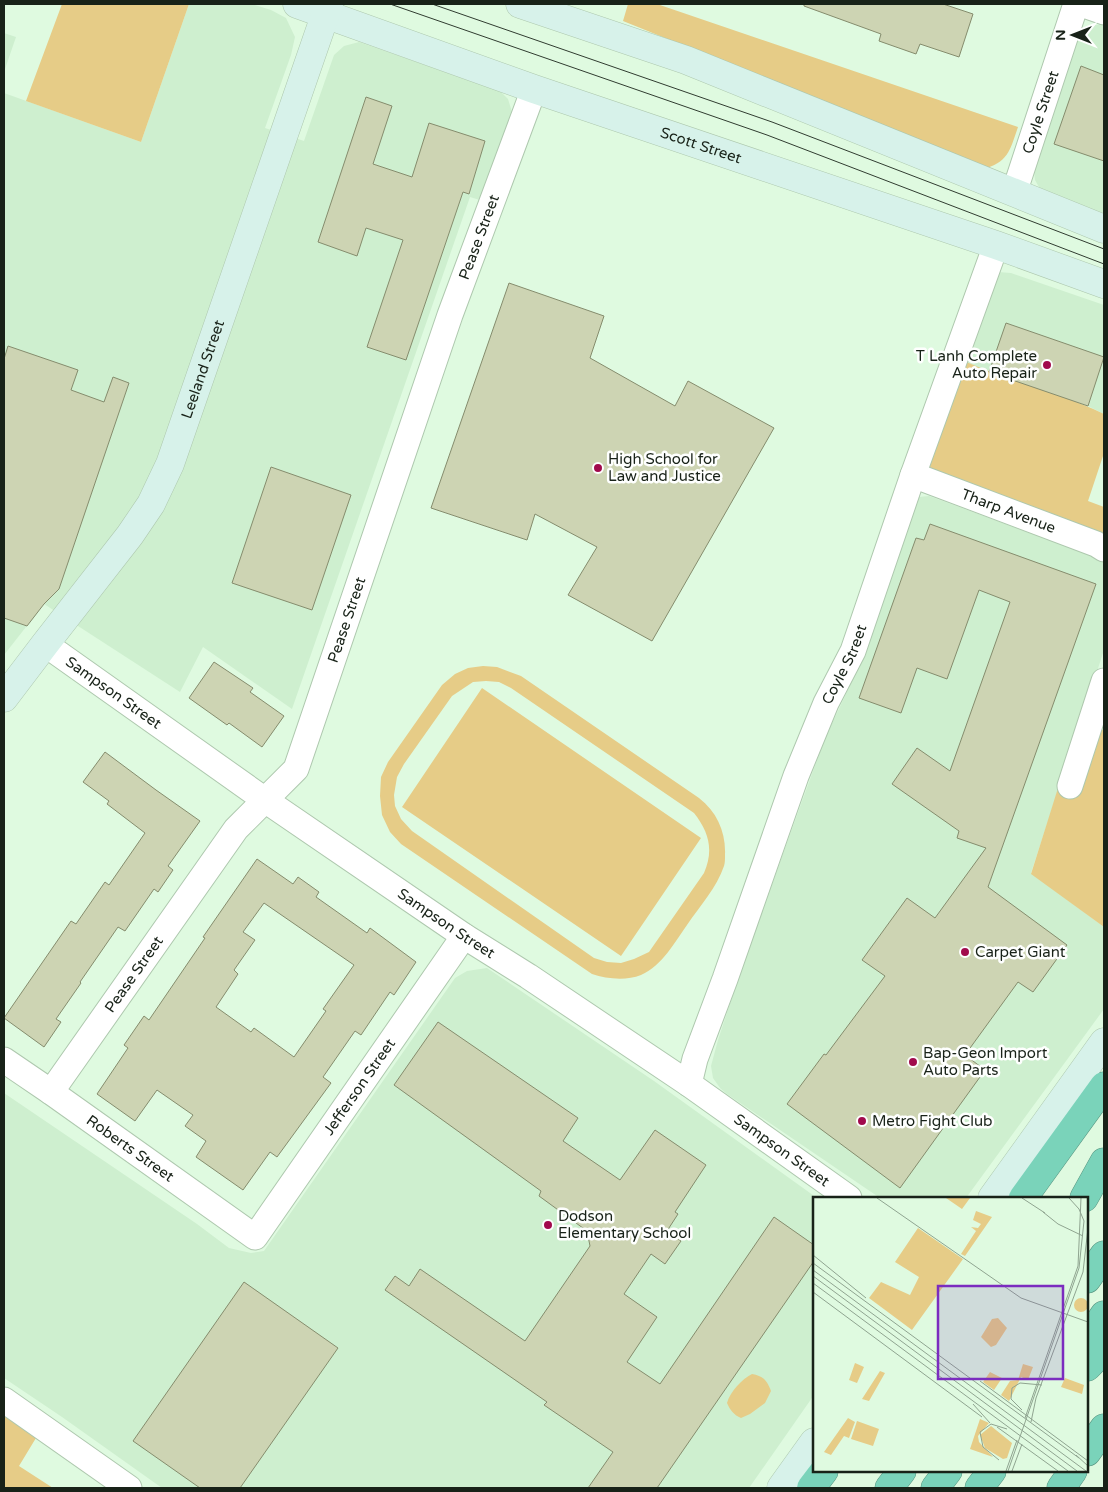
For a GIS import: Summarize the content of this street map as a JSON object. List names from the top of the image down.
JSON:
{
  "streets": {
    "main road": ["Scott Street", "Leeland Street"],
    "street": [
      "Coyle Street",
      "Pease Street",
      "Tharp Avenue",
      "Sampson Street",
      "Jefferson Street",
      "Roberts Street"
    ]
  },
  "crossings": [
    ["Coyle Street", "Scott Street"],
    ["Coyle Street", "Tharp Avenue"],
    ["Coyle Street", "Sampson Street"],
    ["Scott Street", "Pease Street"],
    ["Scott Street", "Leeland Street"],
    ["Pease Street", "Sampson Street"],
    ["Pease Street", "Roberts Street"],
    ["Leeland Street", "Sampson Street"],
    ["Sampson Street", "Jefferson Street"],
    ["Jefferson Street", "Roberts Street"]
  ],
  "places": [
    "T Lanh Complete Auto Repair",
    "High School for Law and Justice",
    "Carpet Giant",
    "Bap-Geon Import Auto Parts",
    "Metro Fight Club",
    "Dodson Elementary School"
  ],
  "north": "left"
}
